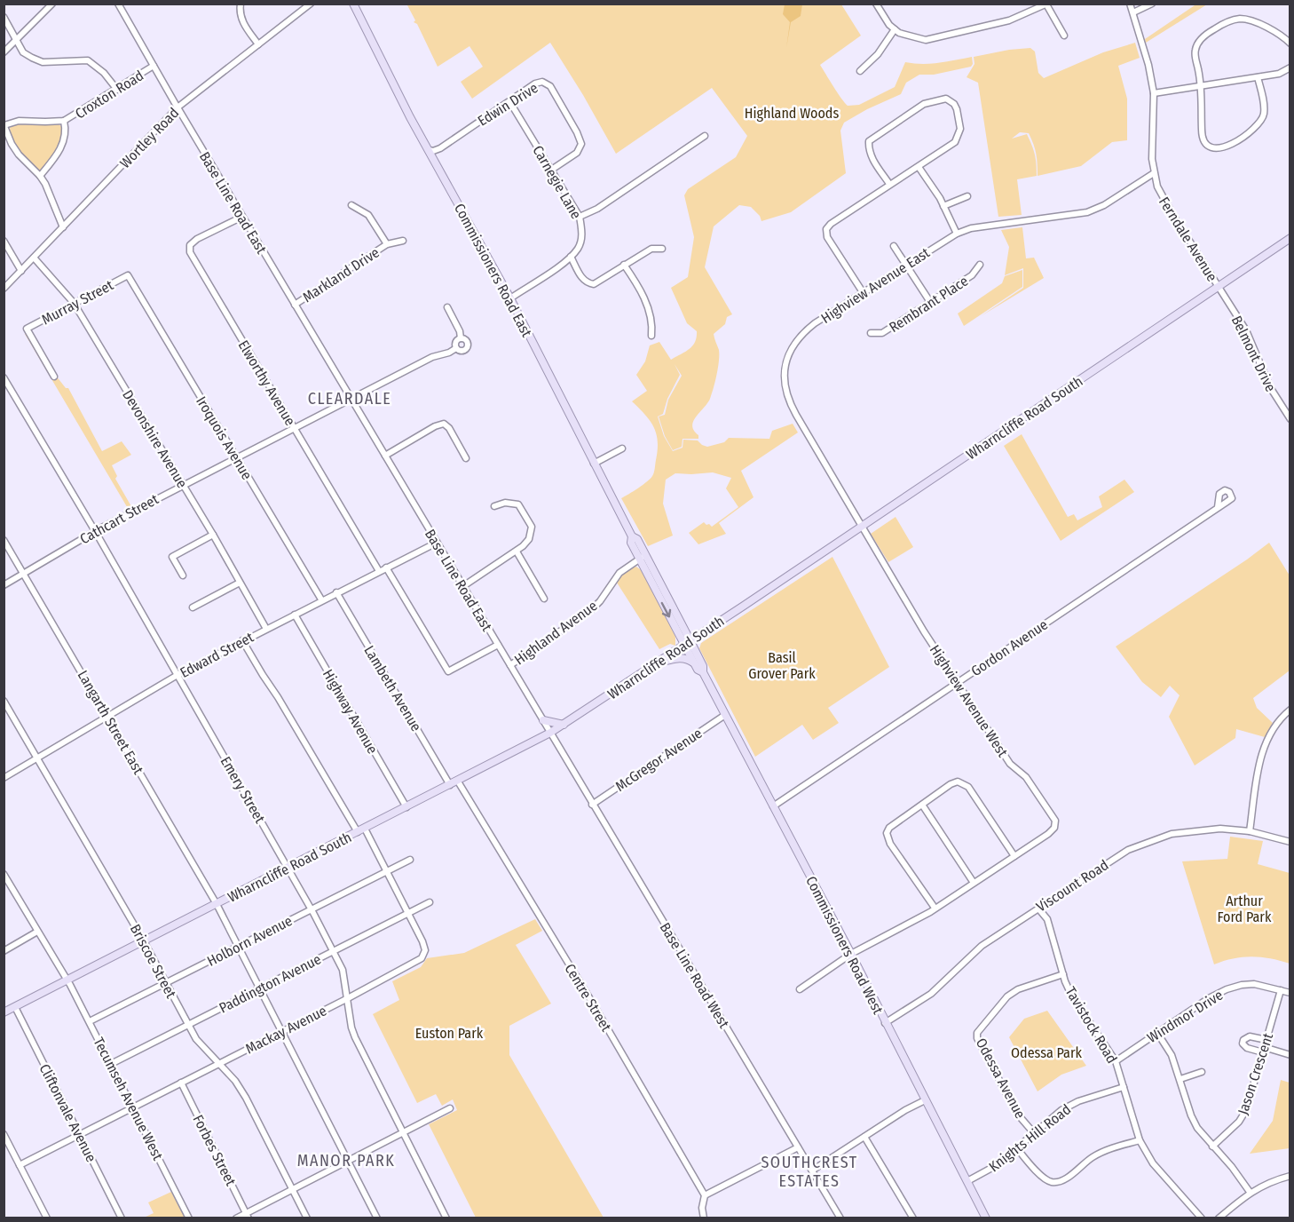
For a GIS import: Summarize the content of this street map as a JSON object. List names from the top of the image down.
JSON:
{
  "streets": {
    "main road": ["Commissioners Road East", "Wharncliffe Road South", "Commissioners Road West"],
    "street": [
      "Croxton Road",
      "Edwin Drive",
      "Wortley Road",
      "Carnegie Lane",
      "Base Line Road East",
      "Ferndale Avenue",
      "Markland Drive",
      "Highview Avenue East",
      "Murray Street",
      "Rembrant Place",
      "Belmont Drive",
      "Elworthy Avenue",
      "Iroquois Avenue",
      "Devonshire Avenue",
      "Cathcart Street",
      "Highland Avenue",
      "Gordon Avenue",
      "Edward Street",
      "Lambeth Avenue",
      "Highview Avenue West",
      "Highway Avenue",
      "Langarth Street East",
      "McGregor Avenue",
      "Emery Street",
      "Viscount Road",
      "Holborn Avenue",
      "Briscoe Street",
      "Base Line Road West",
      "Paddington Avenue",
      "Centre Street",
      "Windmor Drive",
      "Tavistock Road",
      "Mackay Avenue",
      "Jason Crescent",
      "Odessa Avenue",
      "Tecumseh Avenue West",
      "Cliftonvale Avenue",
      "Knights Hill Road",
      "Forbes Street"
    ]
  },
  "crossings": [
    ["Croxton Road", "Base Line Road East"],
    ["Edwin Drive", "Carnegie Lane"],
    ["Edwin Drive", "Commissioners Road East"],
    ["Wortley Road", "Base Line Road East"],
    ["Wortley Road", "Devonshire Avenue"],
    ["Carnegie Lane", "Commissioners Road East"],
    ["Base Line Road East", "Markland Drive"],
    ["Base Line Road East", "Elworthy Avenue"],
    ["Base Line Road East", "Wharncliffe Road South"],
    ["Base Line Road East", "Cathcart Street"],
    ["Base Line Road East", "Highland Avenue"],
    ["Base Line Road East", "Edward Street"],
    ["Base Line Road East", "Base Line Road West"],
    ["Ferndale Avenue", "Highview Avenue East"],
    ["Ferndale Avenue", "Belmont Drive"],
    ["Ferndale Avenue", "Wharncliffe Road South"],
    ["Commissioners Road East", "Wharncliffe Road South"],
    ["Commissioners Road East", "Highland Avenue"],
    ["Commissioners Road East", "Commissioners Road West"],
    ["Highview Avenue East", "Wharncliffe Road South"],
    ["Highview Avenue East", "Highview Avenue West"],
    ["Murray Street", "Iroquois Avenue"],
    ["Murray Street", "Devonshire Avenue"],
    ["Belmont Drive", "Wharncliffe Road South"],
    ["Elworthy Avenue", "Cathcart Street"],
    ["Elworthy Avenue", "Edward Street"],
    ["Wharncliffe Road South", "Lambeth Avenue"],
    ["Wharncliffe Road South", "Highview Avenue West"],
    ["Wharncliffe Road South", "Highway Avenue"],
    ["Wharncliffe Road South", "Langarth Street East"],
    ["Wharncliffe Road South", "Emery Street"],
    ["Wharncliffe Road South", "Commissioners Road West"],
    ["Wharncliffe Road South", "Briscoe Street"],
    ["Wharncliffe Road South", "Base Line Road West"],
    ["Wharncliffe Road South", "Centre Street"],
    ["Wharncliffe Road South", "Mackay Avenue"],
    ["Wharncliffe Road South", "Tecumseh Avenue West"],
    ["Wharncliffe Road South", "Cliftonvale Avenue"],
    ["Iroquois Avenue", "Cathcart Street"],
    ["Iroquois Avenue", "Edward Street"],
    ["Devonshire Avenue", "Cathcart Street"],
    ["Devonshire Avenue", "Edward Street"],
    ["Cathcart Street", "Langarth Street East"],
    ["Cathcart Street", "Emery Street"],
    ["Gordon Avenue", "Highview Avenue West"],
    ["Gordon Avenue", "Commissioners Road West"],
    ["Edward Street", "Lambeth Avenue"],
    ["Edward Street", "Highway Avenue"],
    ["Edward Street", "Langarth Street East"],
    ["Edward Street", "Emery Street"],
    ["Edward Street", "Briscoe Street"],
    ["Highview Avenue West", "Commissioners Road West"],
    ["Langarth Street East", "Holborn Avenue"],
    ["Langarth Street East", "Paddington Avenue"],
    ["Langarth Street East", "Mackay Avenue"],
    ["McGregor Avenue", "Commissioners Road West"],
    ["McGregor Avenue", "Base Line Road West"],
    ["Emery Street", "Holborn Avenue"],
    ["Emery Street", "Paddington Avenue"],
    ["Emery Street", "Mackay Avenue"],
    ["Viscount Road", "Commissioners Road West"],
    ["Viscount Road", "Tavistock Road"],
    ["Holborn Avenue", "Briscoe Street"],
    ["Holborn Avenue", "Mackay Avenue"],
    ["Holborn Avenue", "Tecumseh Avenue West"],
    ["Commissioners Road West", "Knights Hill Road"],
    ["Briscoe Street", "Paddington Avenue"],
    ["Briscoe Street", "Mackay Avenue"],
    ["Paddington Avenue", "Mackay Avenue"],
    ["Paddington Avenue", "Tecumseh Avenue West"],
    ["Windmor Drive", "Tavistock Road"],
    ["Windmor Drive", "Jason Crescent"],
    ["Tavistock Road", "Odessa Avenue"],
    ["Tavistock Road", "Knights Hill Road"],
    ["Mackay Avenue", "Tecumseh Avenue West"],
    ["Mackay Avenue", "Cliftonvale Avenue"],
    ["Mackay Avenue", "Forbes Street"],
    ["Odessa Avenue", "Knights Hill Road"]
  ],
  "districts": ["CLEARDALE", "MANOR PARK", "SOUTHCREST ESTATES"],
  "parks": [
    "Highland Woods",
    "Basil Grover Park",
    "Arthur Ford Park",
    "Euston Park",
    "Odessa Park"
  ]
}
